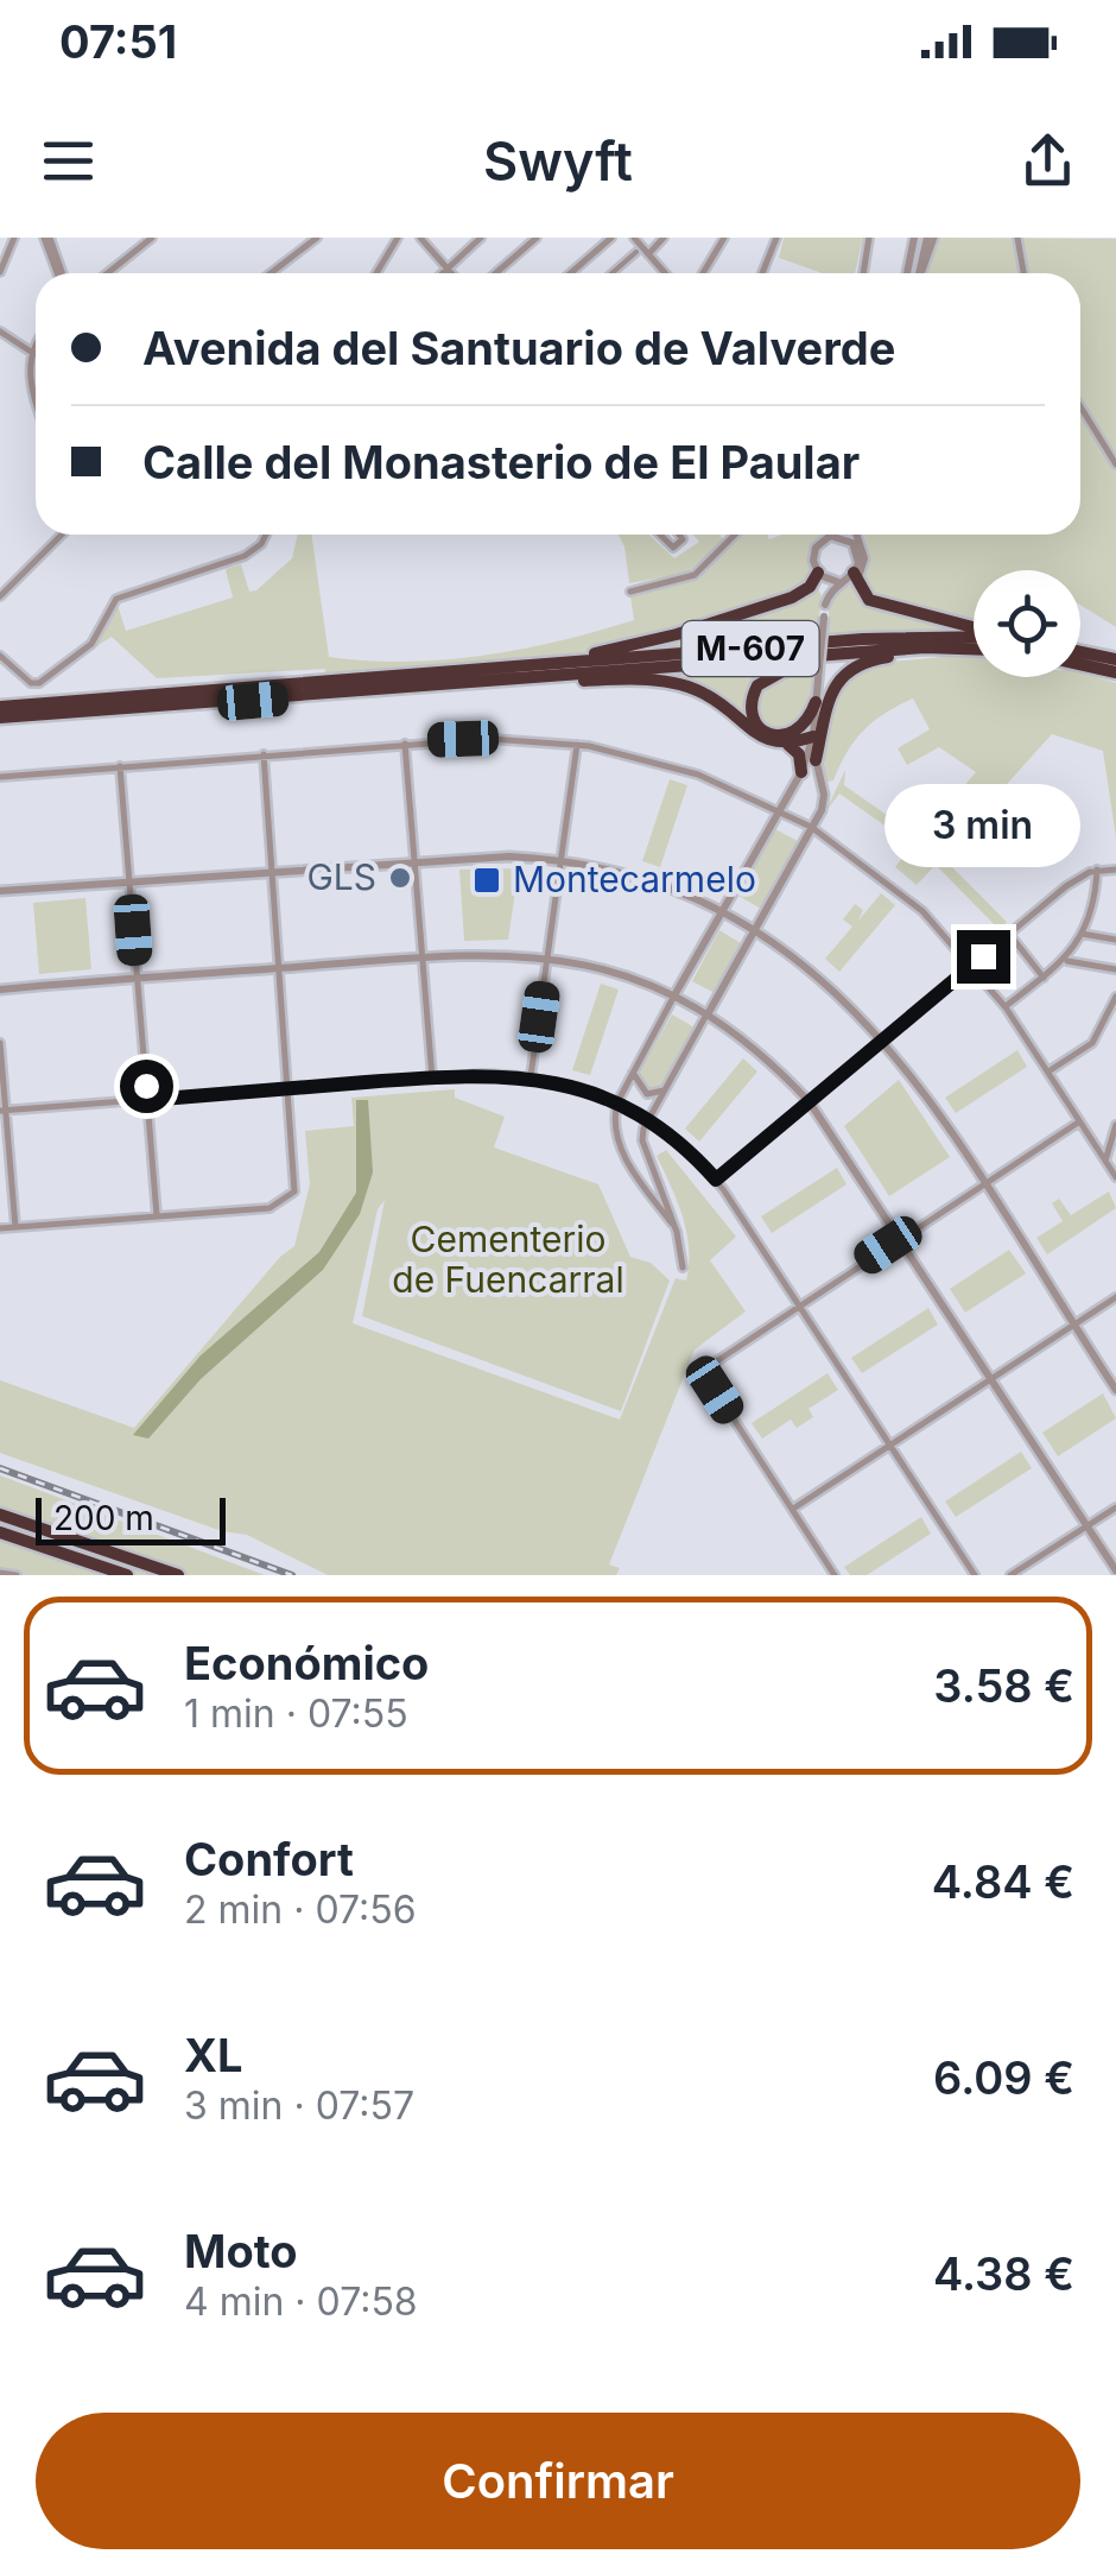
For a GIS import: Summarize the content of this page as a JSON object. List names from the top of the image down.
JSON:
{
  "streets": {
    "highway": ["M-607"]
  },
  "parks": ["Cementerio de Fuencarral"],
  "places": {
    "other": ["GLS"],
    "transit": ["Montecarmelo"]
  },
  "scale_bar": "200 m",
  "page": {
    "status": "07:51",
    "header": "Swyft",
    "banner": ["Avenida del Santuario de Valverde", "Calle del Monasterio de El Paular"],
    "bubble": "3 min",
    "scale": "200 m",
    "list": [
      {
        "name": "Económico",
        "note": "1 min · 07:55",
        "value": "3.58 €"
      },
      {
        "name": "Confort",
        "note": "2 min · 07:56",
        "value": "4.84 €"
      },
      {
        "name": "XL",
        "note": "3 min · 07:57",
        "value": "6.09 €"
      },
      {
        "name": "Moto",
        "note": "4 min · 07:58",
        "value": "4.38 €"
      }
    ],
    "buttons": "Confirmar"
  }
}
